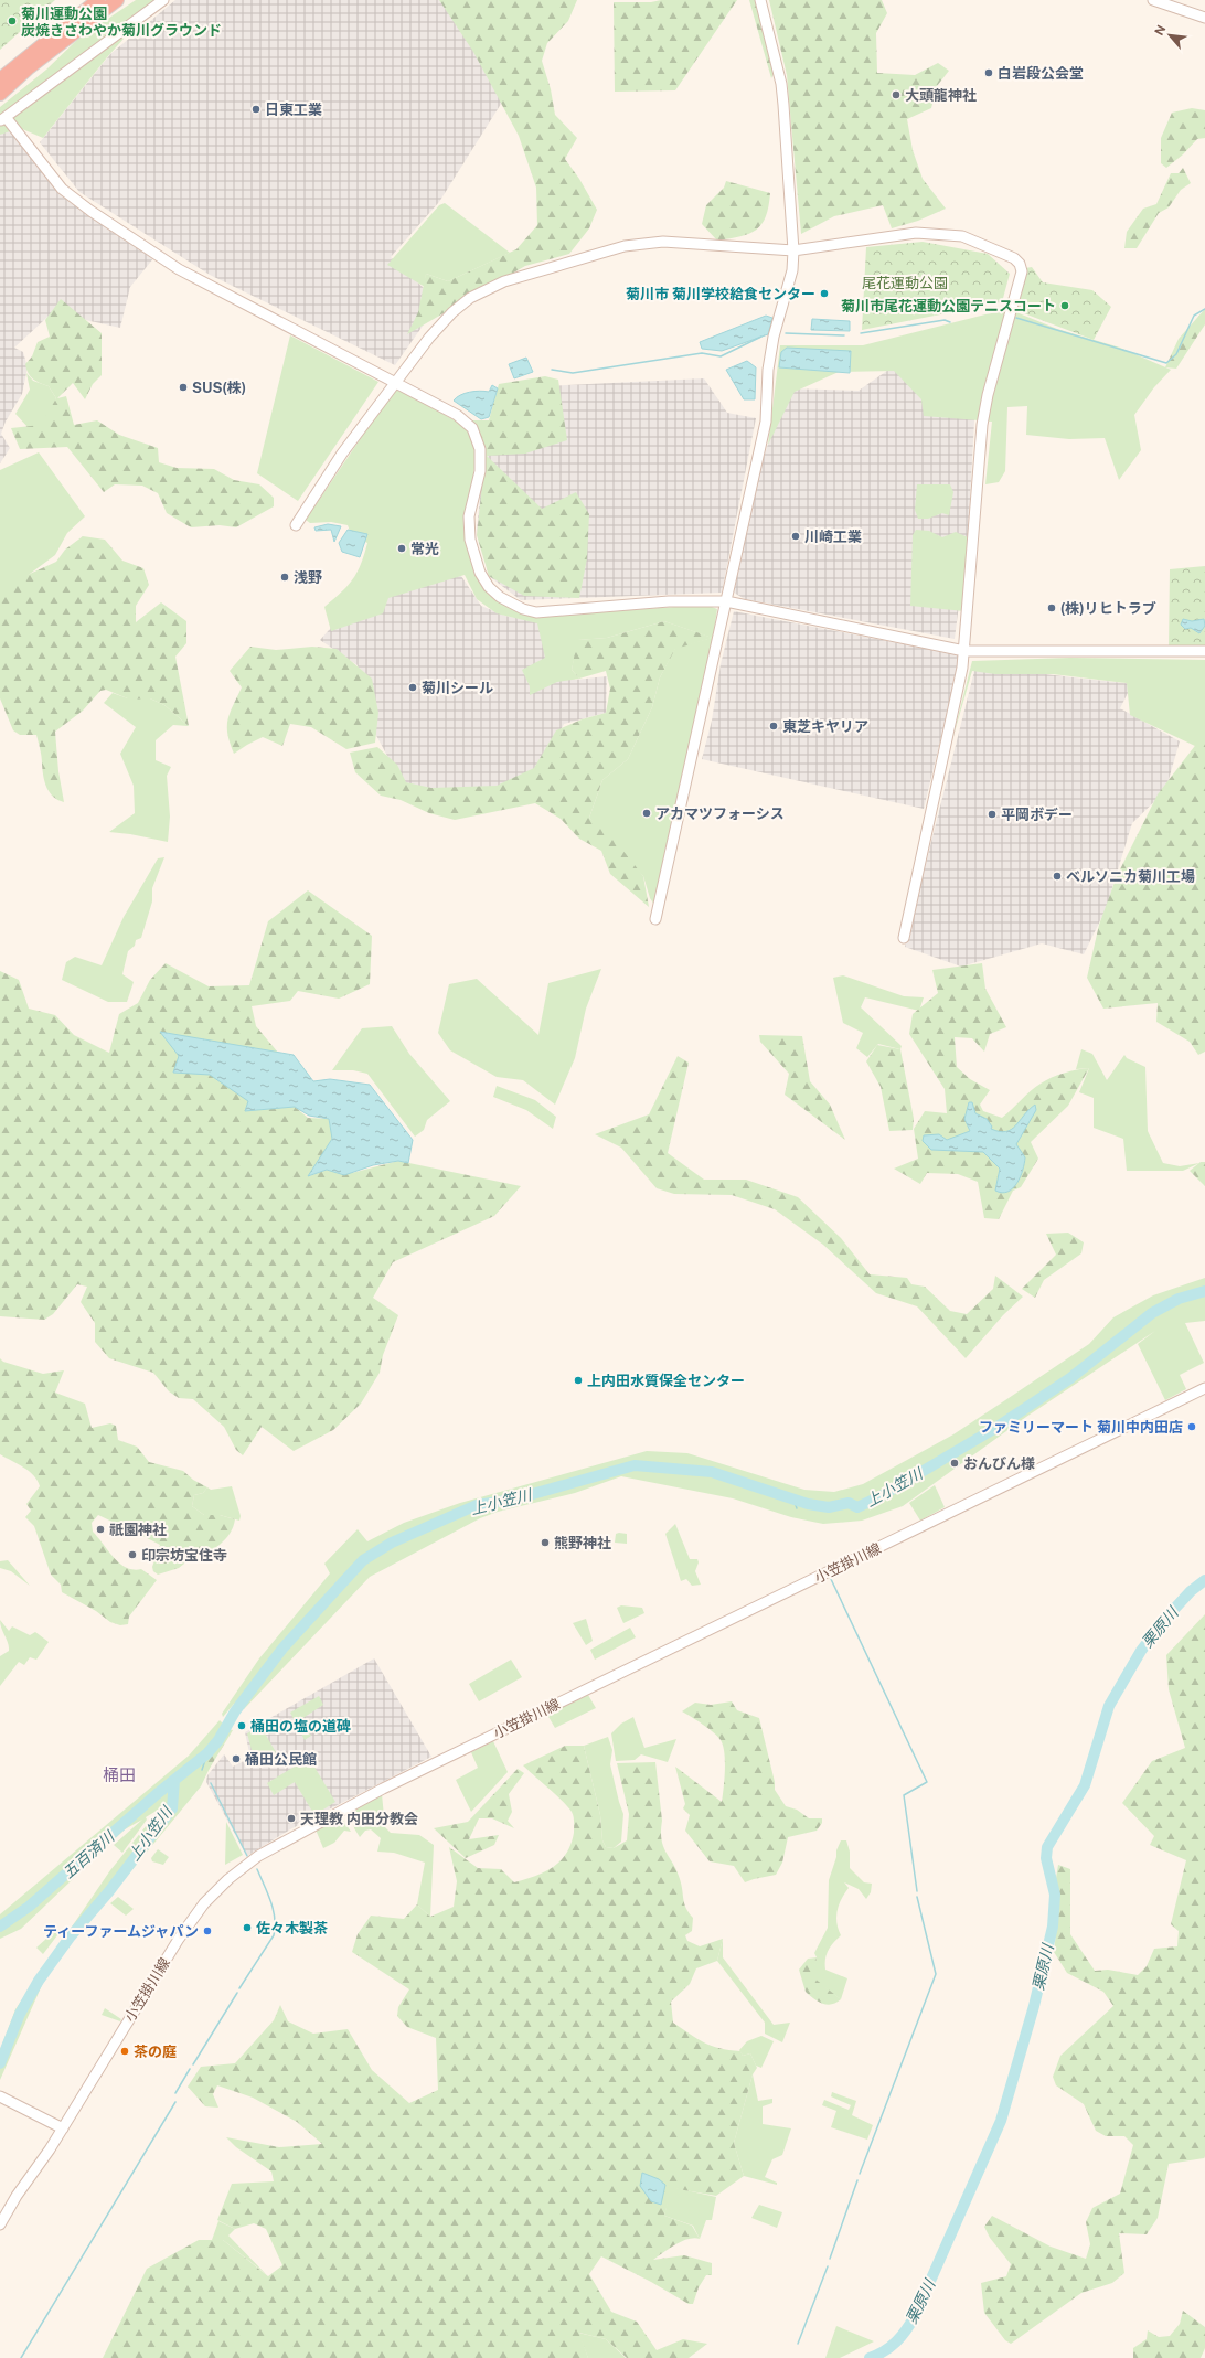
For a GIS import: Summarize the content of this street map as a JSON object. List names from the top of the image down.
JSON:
{
  "streets": {
    "street": ["小笠掛川線"]
  },
  "districts": ["桶田"],
  "water": ["上小笠川", "栗原川", "五百済川"],
  "parks": ["尾花運動公園"],
  "places": [
    "菊川運動公園 炭焼きさわやか菊川グラウンド",
    "白岩段公会堂",
    "大頭龍神社",
    "日東工業",
    "菊川市 菊川学校給食センター",
    "菊川市尾花運動公園テニスコート",
    "SUS(株)",
    "川崎工業",
    "常光",
    "浅野",
    "(株)リヒトラブ",
    "菊川シール",
    "東芝キヤリア",
    "アカマツフォーシス",
    "平岡ボデー",
    "ベルソニカ菊川工場",
    "上内田水質保全センター",
    "ファミリーマート 菊川中内田店",
    "おんびん様",
    "祇園神社",
    "熊野神社",
    "印宗坊宝住寺",
    "桶田の塩の道碑",
    "桶田公民館",
    "天理教 内田分教会",
    "佐々木製茶",
    "ティーファームジャパン",
    "茶の庭"
  ],
  "north": "top left"
}
